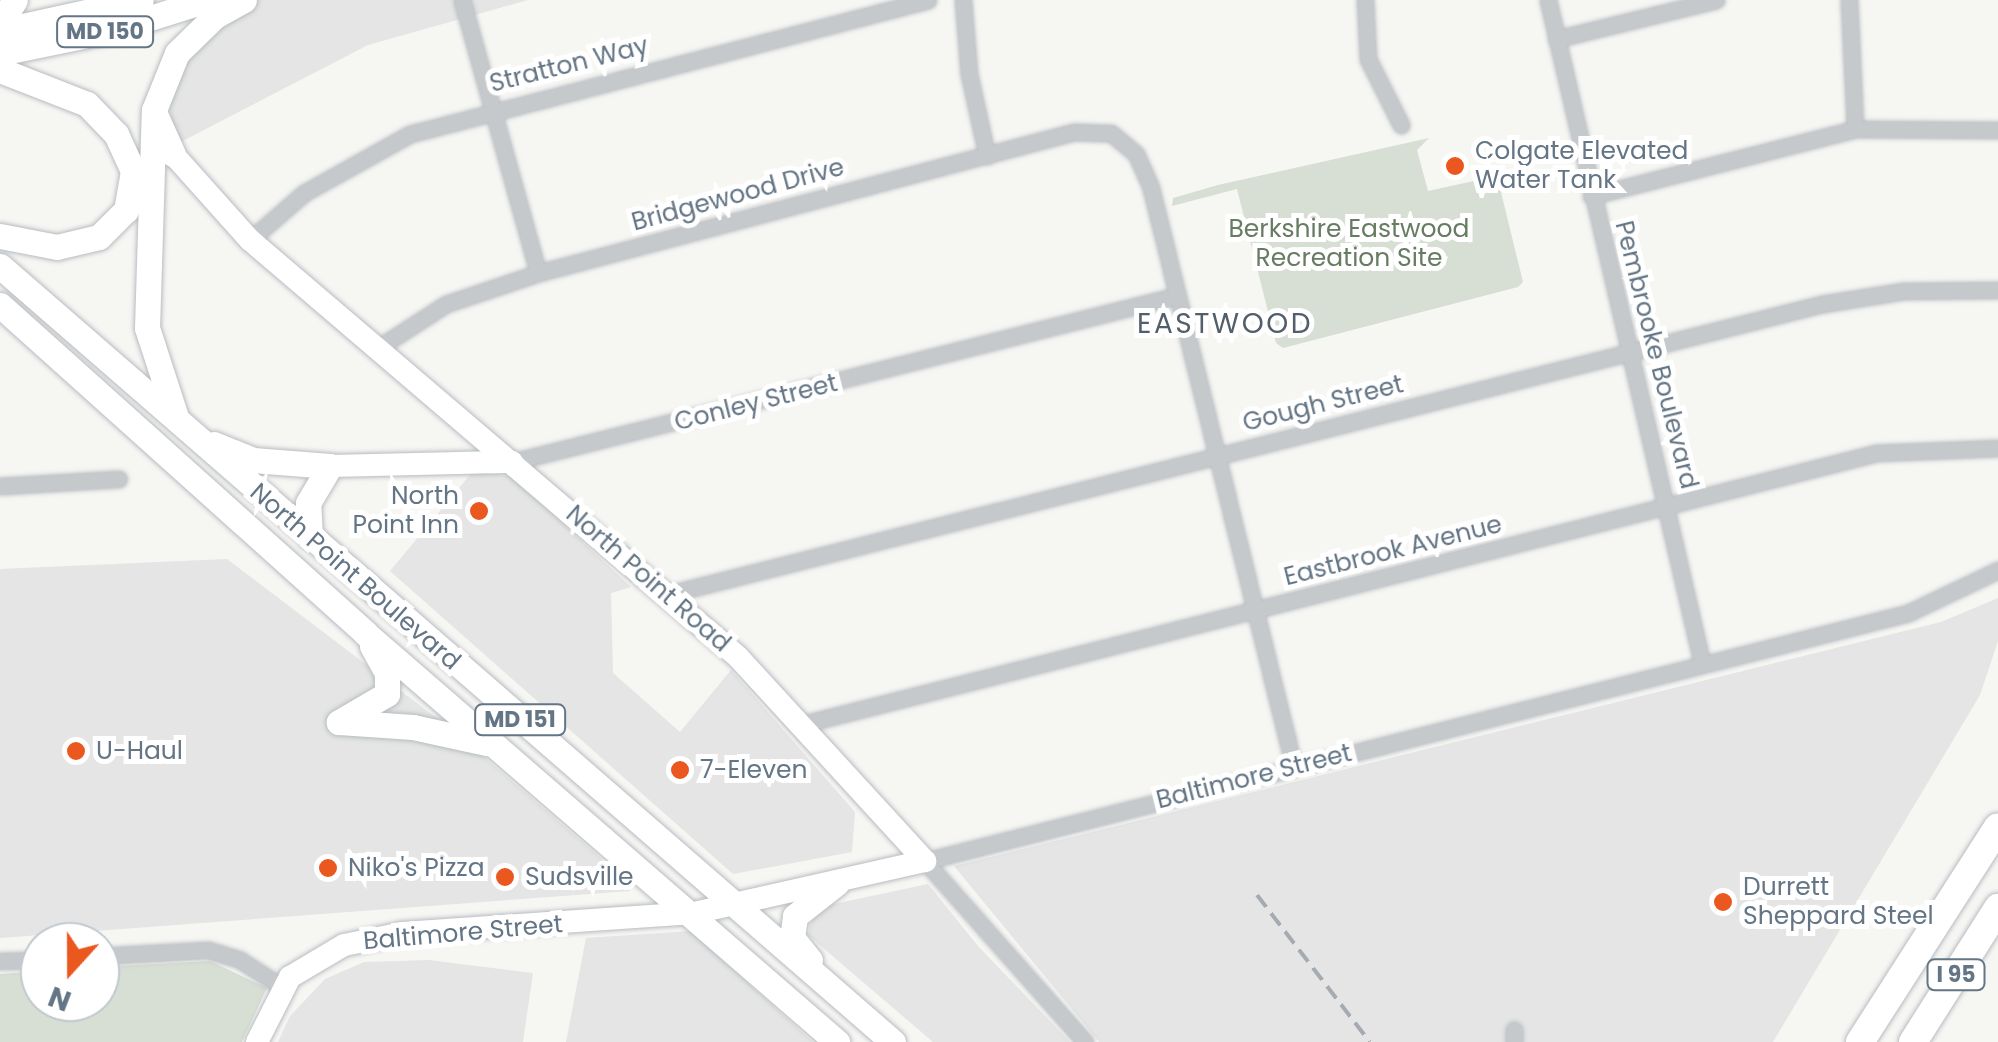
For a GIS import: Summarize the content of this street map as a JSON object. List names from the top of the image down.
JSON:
{
  "streets": {
    "highway": ["I 95"],
    "main road": ["MD 150", "North Point Boulevard", "MD 151"],
    "street": [
      "Stratton Way",
      "Bridgewood Drive",
      "Pembrooke Boulevard",
      "Conley Street",
      "Gough Street",
      "Eastbrook Avenue",
      "North Point Road",
      "Baltimore Street"
    ]
  },
  "crossings": [
    ["Stratton Way", "North Point Road"],
    ["Bridgewood Drive", "Conley Street"],
    ["Bridgewood Drive", "North Point Road"],
    ["Pembrooke Boulevard", "Gough Street"],
    ["Pembrooke Boulevard", "Eastbrook Avenue"],
    ["Pembrooke Boulevard", "Baltimore Street"],
    ["Conley Street", "North Point Road"],
    ["Gough Street", "North Point Road"],
    ["Eastbrook Avenue", "North Point Road"],
    ["North Point Boulevard", "Baltimore Street"],
    ["North Point Road", "Baltimore Street"]
  ],
  "districts": ["EASTWOOD"],
  "parks": ["Berkshire Eastwood Recreation Site"],
  "places": [
    "Colgate Elevated Water Tank",
    "North Point Inn",
    "U-Haul",
    "7-Eleven",
    "Niko's Pizza",
    "Sudsville",
    "Durrett Sheppard Steel"
  ],
  "north": "bottom"
}
